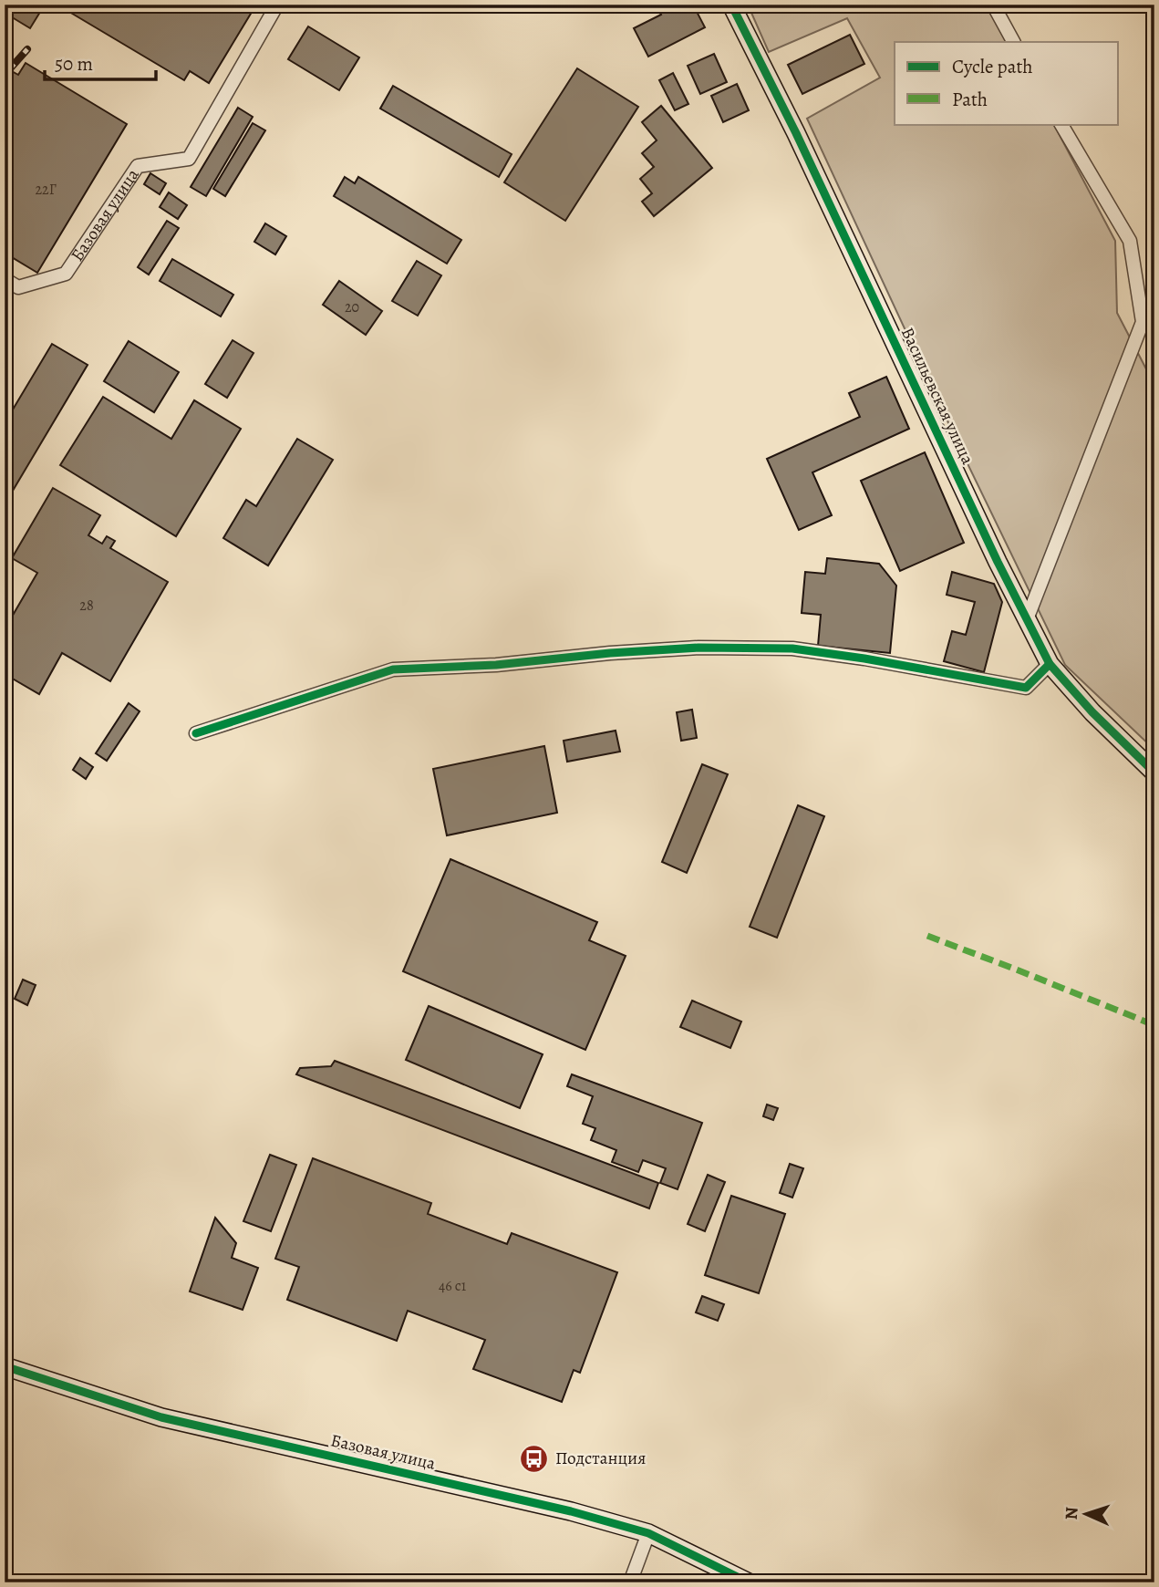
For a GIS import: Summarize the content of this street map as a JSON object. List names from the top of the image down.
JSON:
{
  "streets": {
    "street": ["Базовая улица", "Васильевская улица"]
  },
  "places": {
    "bus stop": ["Подстанция"]
  },
  "house_numbers": [
    "22Г",
    "20",
    "28",
    "46 с1"
  ],
  "legend": ["Cycle path", "Path"],
  "scale_bar": "50 m",
  "north": "left"
}
